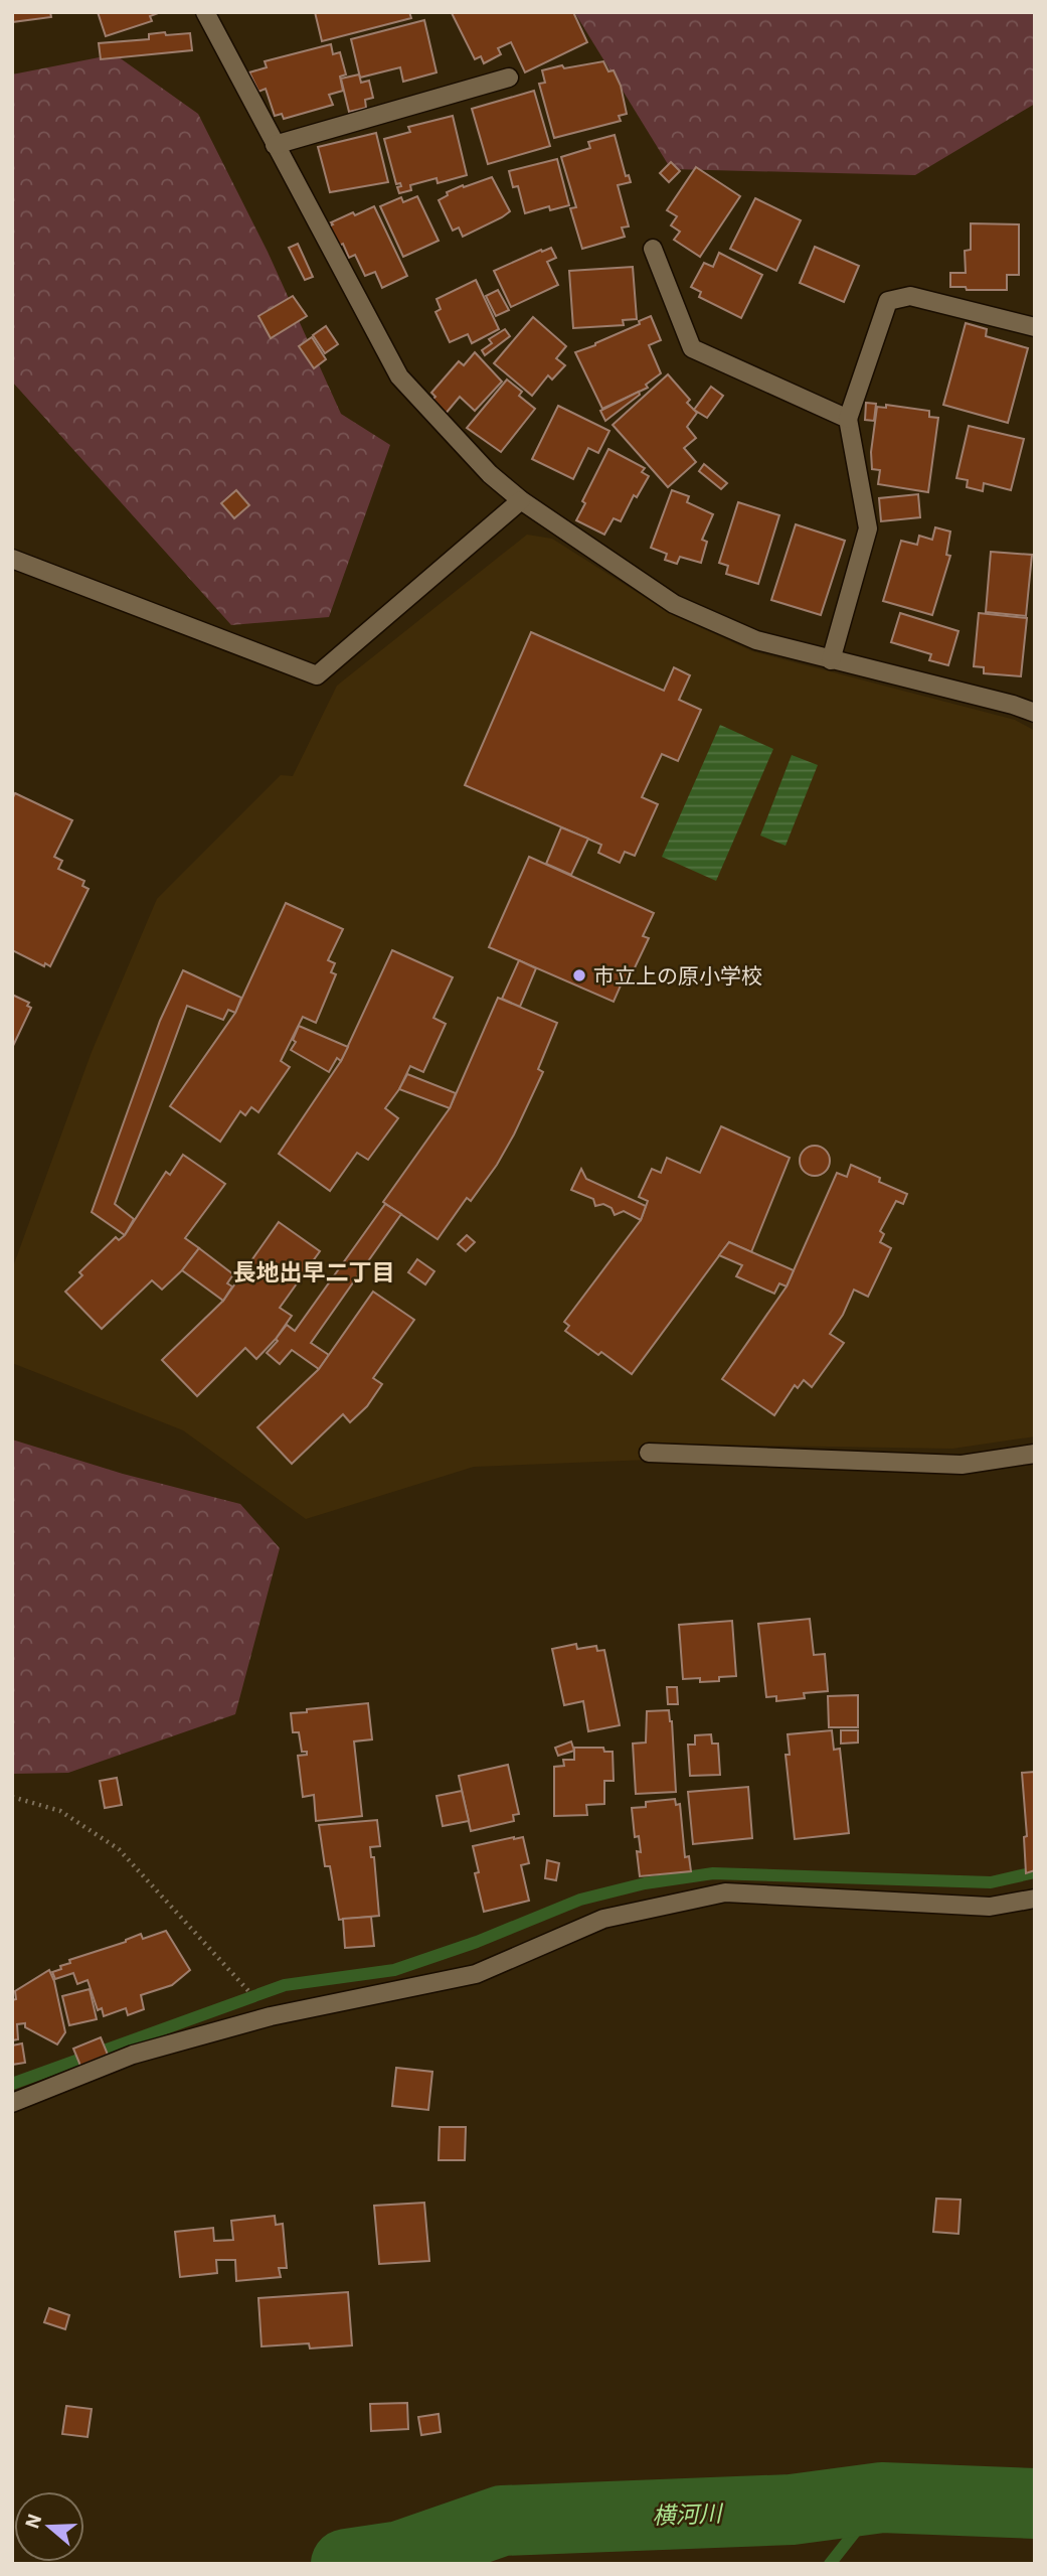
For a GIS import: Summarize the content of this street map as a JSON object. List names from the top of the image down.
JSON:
{
  "districts": ["長地出早二丁目"],
  "water": ["横河川"],
  "places": ["市立上の原小学校"],
  "north": "left"
}
